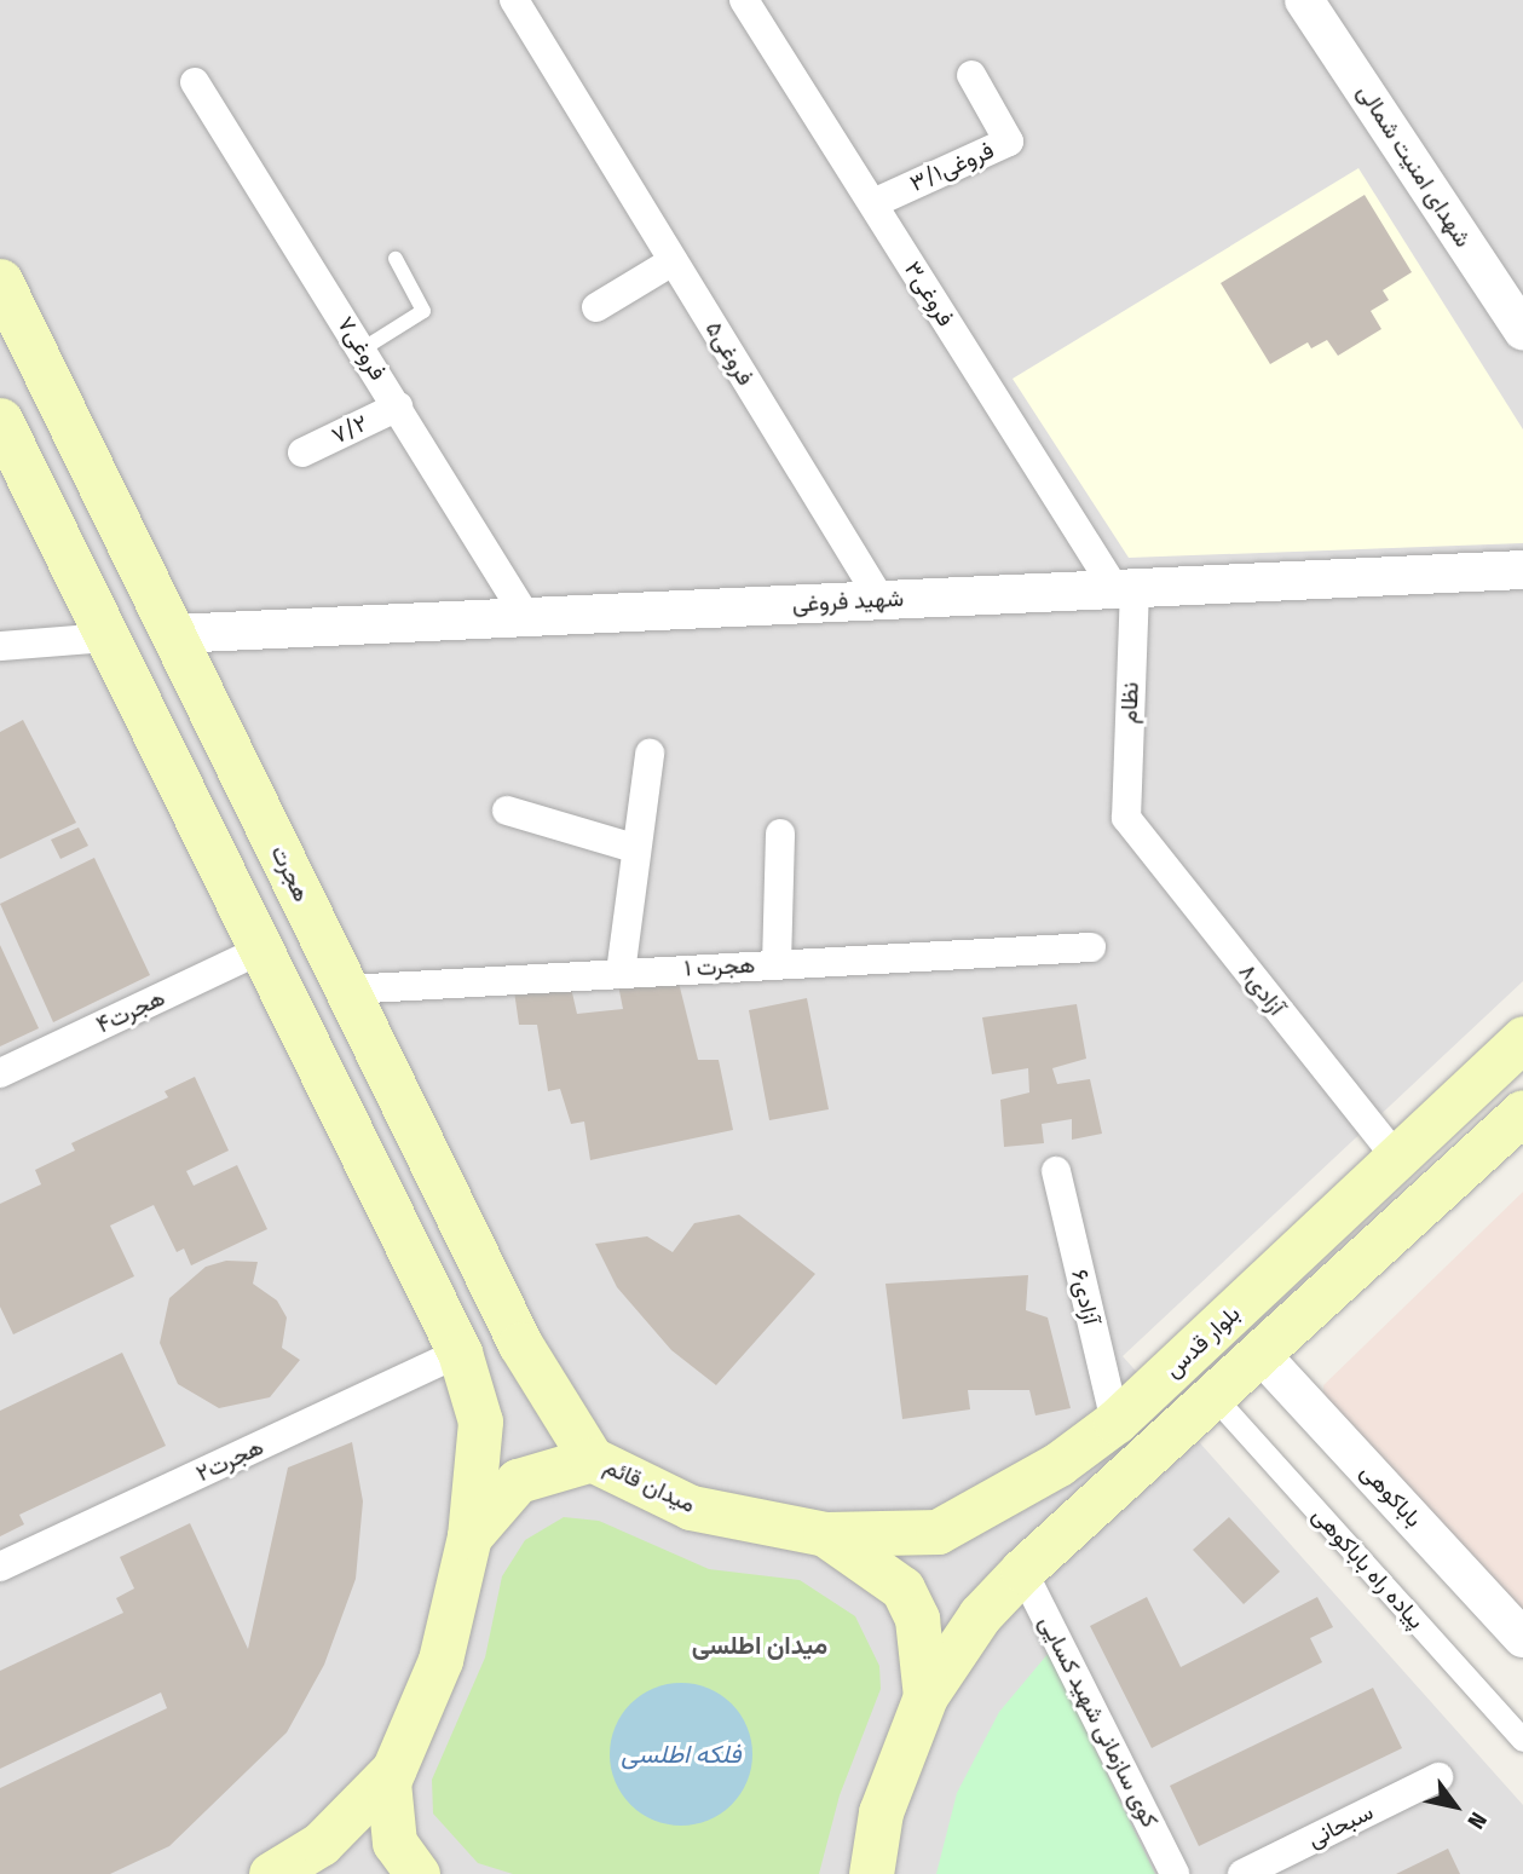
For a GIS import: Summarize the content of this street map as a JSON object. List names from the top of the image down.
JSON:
{
  "streets": {
    "main road": ["هجرت", "بلوار قدس", "میدان قائم"],
    "street": [
      "شهدای امنیت شمالی",
      "فروغی۳/۱",
      "فروغی۳",
      "فروغی۷",
      "فروغی۵",
      "۷/۲",
      "شهید فروغی",
      "نظام",
      "هجرت ۱",
      "آزادی۸",
      "هجرت۴",
      "آزادی۶",
      "هجرت۲",
      "باباکوهی",
      "پیاده راه باباکوهی",
      "کوی سازمانی شهید کسایی",
      "سبحانی"
    ]
  },
  "crossings": [
    ["فروغی۳/۱", "فروغی۳"],
    ["فروغی۳", "شهید فروغی"],
    ["فروغی۳", "نظام"],
    ["فروغی۷", "۷/۲"],
    ["فروغی۷", "شهید فروغی"],
    ["فروغی۵", "شهید فروغی"],
    ["شهید فروغی", "نظام"],
    ["شهید فروغی", "هجرت"],
    ["نظام", "آزادی۸"],
    ["هجرت", "هجرت ۱"],
    ["هجرت", "میدان قائم"],
    ["آزادی۸", "بلوار قدس"],
    ["آزادی۶", "بلوار قدس"],
    ["بلوار قدس", "میدان قائم"],
    ["بلوار قدس", "باباکوهی"],
    ["بلوار قدس", "پیاده راه باباکوهی"],
    ["بلوار قدس", "کوی سازمانی شهید کسایی"]
  ],
  "districts": ["میدان اطلسی"],
  "water": ["فلکه اطلسی"],
  "north": "bottom right"
}
